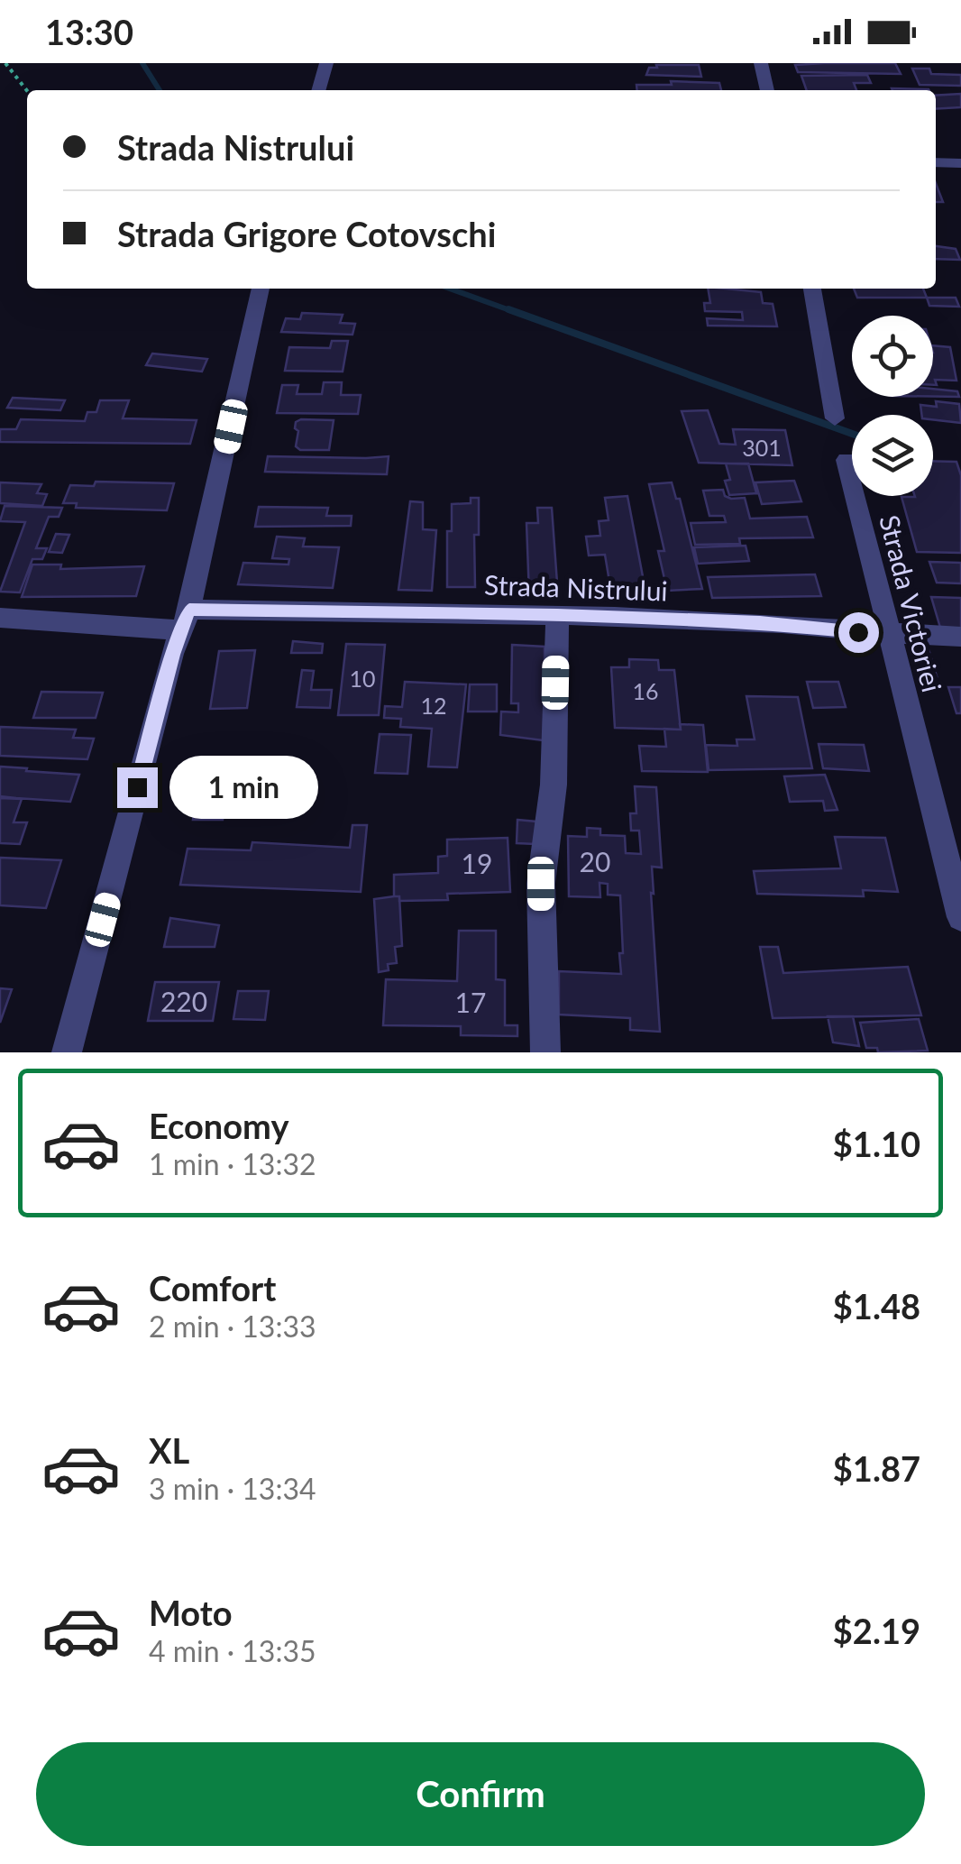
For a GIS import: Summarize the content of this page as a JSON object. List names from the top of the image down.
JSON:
{
  "streets": {
    "street": ["Strada Nistrului", "Strada Victoriei"]
  },
  "crossings": [
    ["Strada Nistrului", "Strada Victoriei"]
  ],
  "house_numbers": [
    "301",
    "10",
    "16",
    "12",
    "20",
    "19",
    "220",
    "17"
  ],
  "page": {
    "status": "13:30",
    "banner": ["Strada Nistrului", "Strada Grigore Cotovschi"],
    "bubble": "1 min",
    "list": [
      {
        "name": "Economy",
        "note": "1 min · 13:32",
        "value": "$1.10"
      },
      {
        "name": "Comfort",
        "note": "2 min · 13:33",
        "value": "$1.48"
      },
      {
        "name": "XL",
        "note": "3 min · 13:34",
        "value": "$1.87"
      },
      {
        "name": "Moto",
        "note": "4 min · 13:35",
        "value": "$2.19"
      }
    ],
    "buttons": "Confirm"
  }
}
